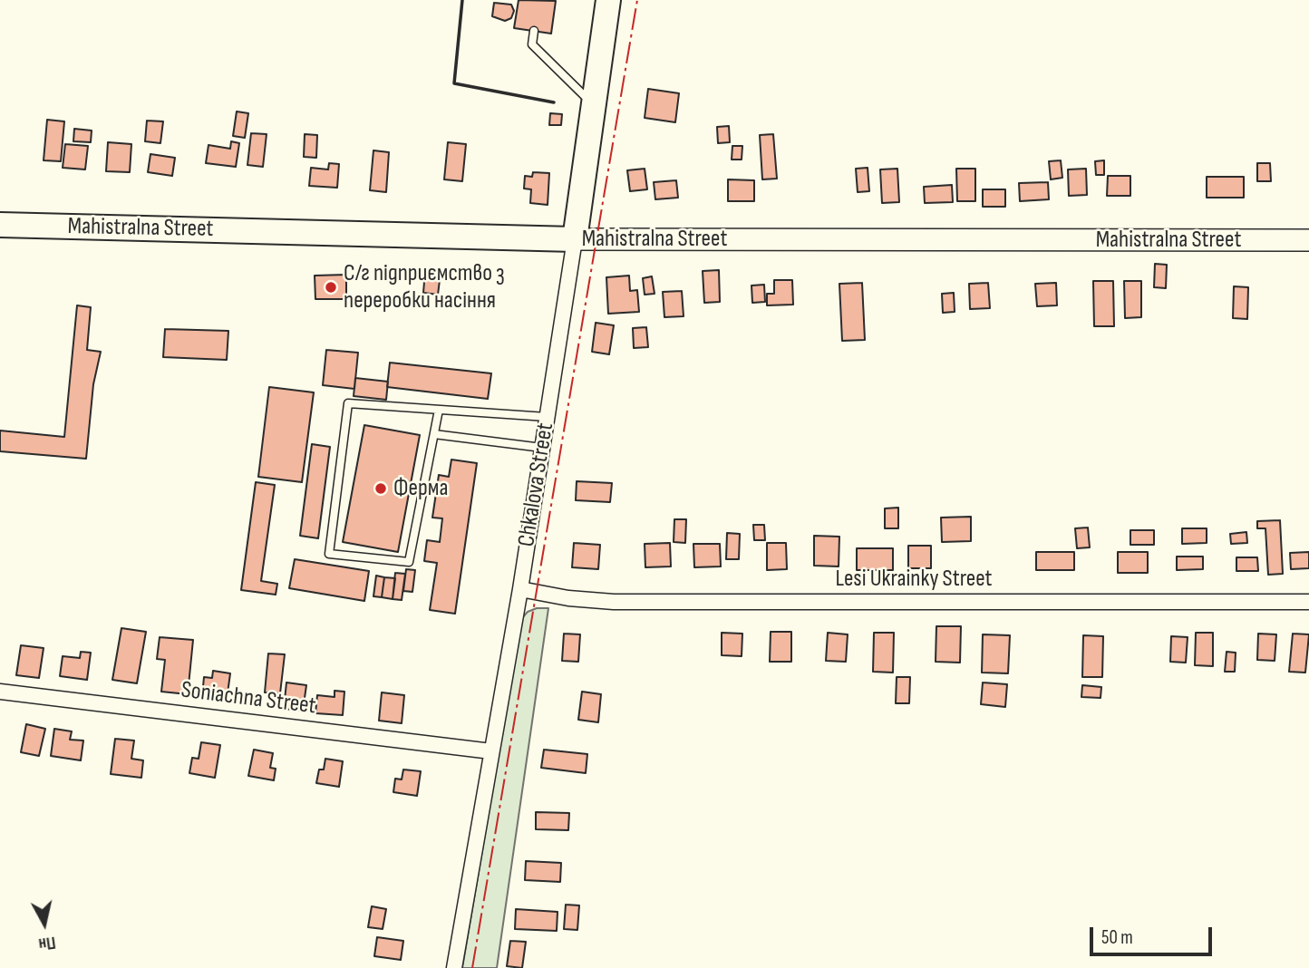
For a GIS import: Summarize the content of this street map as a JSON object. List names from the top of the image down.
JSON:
{
  "streets": {
    "main road": ["Mahistralna Street", "Chkalova Street"],
    "street": ["Lesi Ukrainky Street", "Soniachna Street"]
  },
  "crossings": [
    ["Mahistralna Street", "Chkalova Street"],
    ["Chkalova Street", "Lesi Ukrainky Street"],
    ["Chkalova Street", "Soniachna Street"]
  ],
  "places": ["С/г підприємство з переробки насіння", "Ферма"],
  "scale_bar": "50 m",
  "north": "bottom"
}
